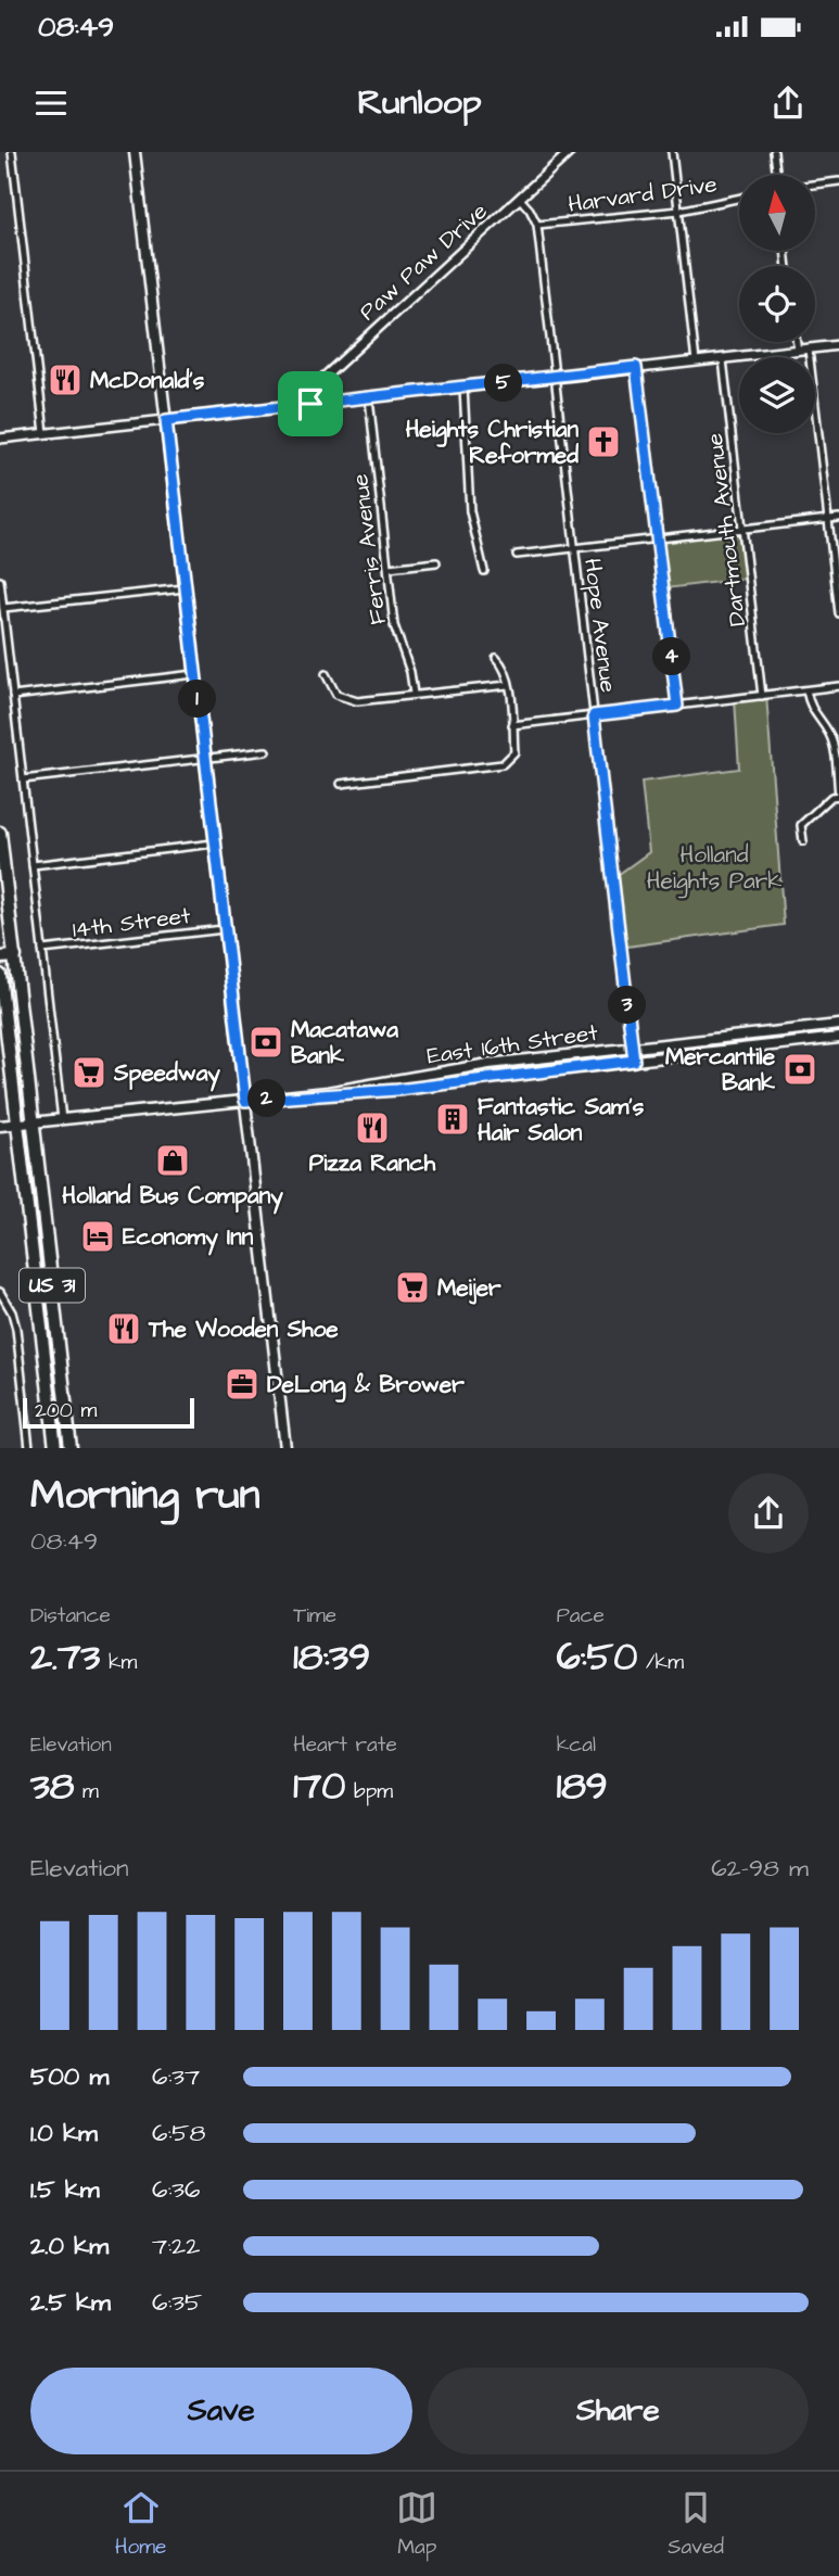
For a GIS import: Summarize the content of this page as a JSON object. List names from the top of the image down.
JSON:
{
  "streets": {
    "highway": ["US 31"],
    "main road": ["East 16th Street"],
    "street": [
      "Harvard Drive",
      "Paw Paw Drive",
      "Dartmouth Avenue",
      "Ferris Avenue",
      "Hope Avenue",
      "14th Street"
    ]
  },
  "crossings": [
    ["Harvard Drive", "Hope Avenue"],
    ["Paw Paw Drive", "Hope Avenue"],
    ["Hope Avenue", "East 16th Street"],
    ["East 16th Street", "US 31"]
  ],
  "parks": ["Holland Heights Park"],
  "places": {
    "restaurant": ["McDonald's", "Pizza Ranch", "The Wooden Shoe"],
    "church": ["Heights Christian Reformed"],
    "bank": ["Macatawa Bank", "Mercantile Bank"],
    "supermarket": ["Speedway", "Meijer"],
    "building": ["Fantastic Sam's Hair Salon"],
    "shop": ["Holland Bus Company"],
    "hotel": ["Economy Inn"],
    "office": ["DeLong & Brower"]
  },
  "scale_bar": "200 m",
  "north": "top",
  "page": {
    "status": "08:49",
    "header": "Runloop",
    "pins": [
      "5",
      "4",
      "1",
      "3",
      "2"
    ],
    "scale": "200 m",
    "heading": ["Morning run", "08:49"],
    "stats": [
      ["Distance", "2.73 km"],
      ["Time", "18:39"],
      ["Pace", "6:50 /km"],
      ["Elevation", "38 m"],
      ["Heart rate", "170 bpm"],
      ["kcal", "189"]
    ],
    "chart": ["Elevation", "62–98 m"],
    "list": [
      {
        "name": "500 m",
        "note": "6:37"
      },
      {
        "name": "1.0 km",
        "note": "6:58"
      },
      {
        "name": "1.5 km",
        "note": "6:36"
      },
      {
        "name": "2.0 km",
        "note": "7:22"
      },
      {
        "name": "2.5 km",
        "note": "6:35"
      }
    ],
    "buttons": ["Save", "Share"],
    "tabs": ["Home", "Map", "Saved"]
  }
}
